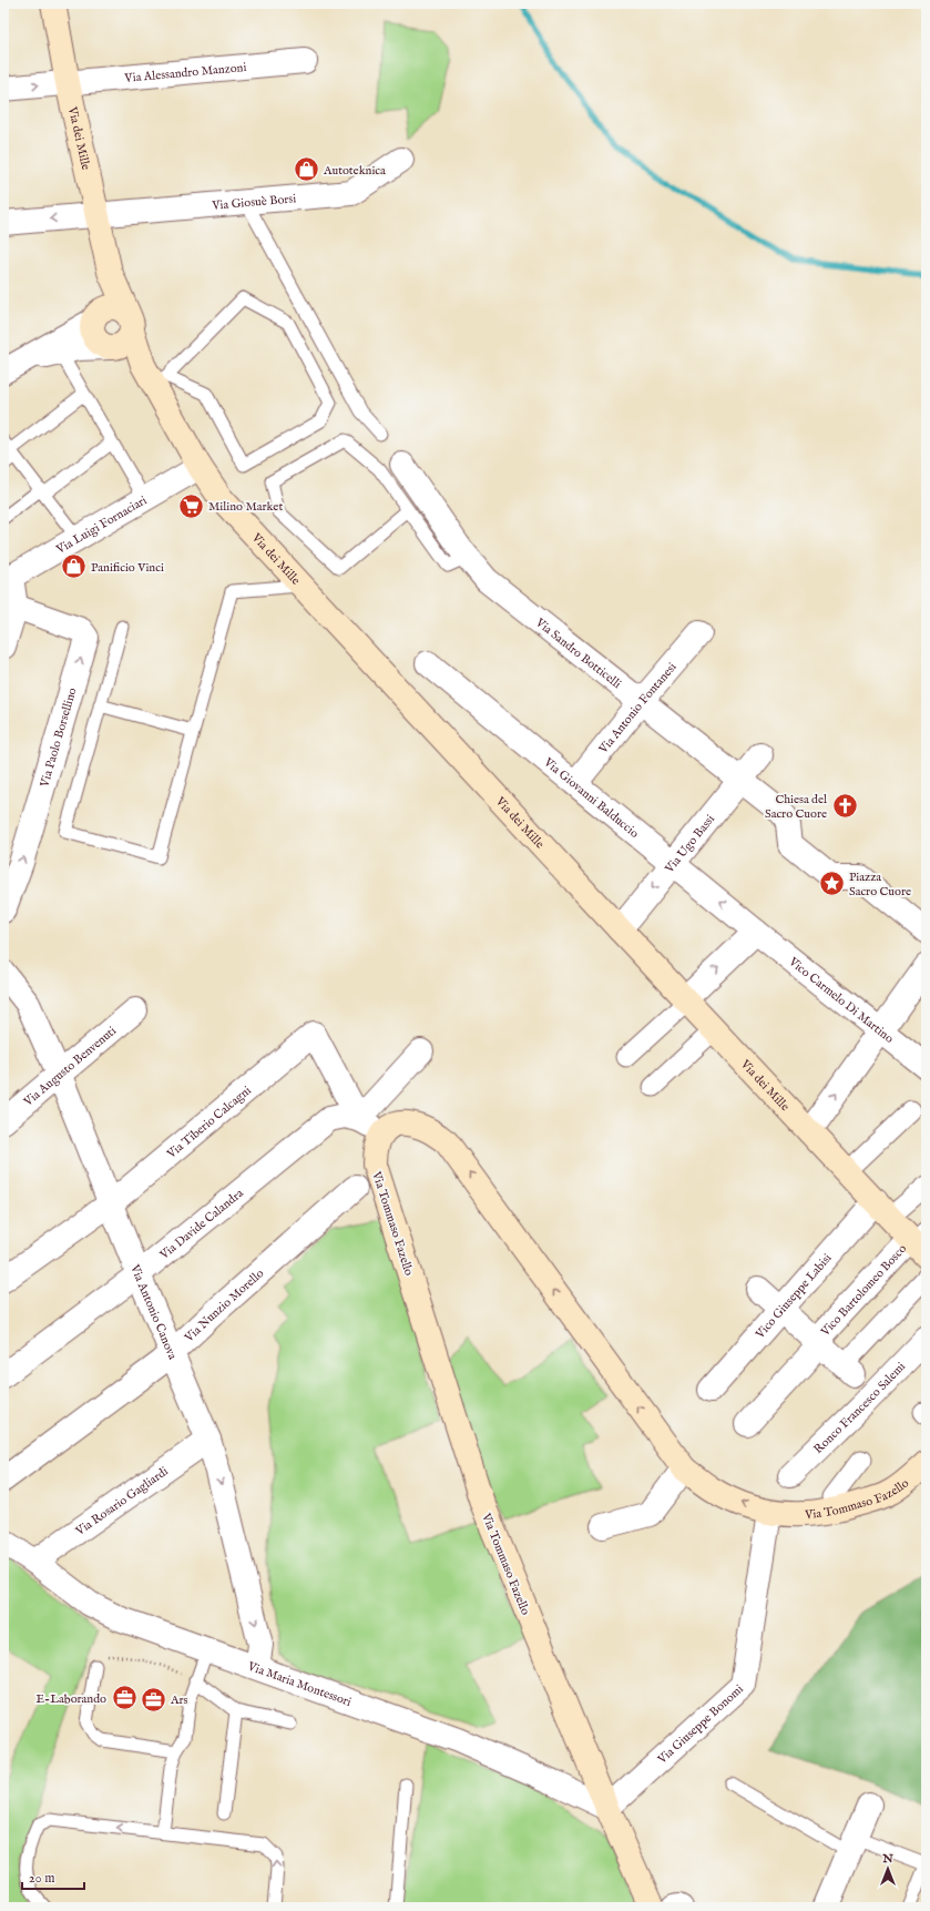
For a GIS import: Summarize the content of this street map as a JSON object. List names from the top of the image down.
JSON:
{
  "streets": {
    "main road": ["Via dei Mille", "Via Tommaso Fazello"],
    "street": [
      "Via Alessandro Manzoni",
      "Via Giosuè Borsi",
      "Via Luigi Fornaciari",
      "Via Sandro Botticelli",
      "Via Antonio Fontanesi",
      "Via Paolo Borsellino",
      "Via Giovanni Balduccio",
      "Via Ugo Bassi",
      "Vico Carmelo Di Martino",
      "Via Augusto Benvenuti",
      "Via Tiberio Calcagni",
      "Via Davide Calandra",
      "Vico Bartolomeo Bosco",
      "Vico Giuseppe Labisi",
      "Via Nunzio Morello",
      "Via Antonio Canova",
      "Ronco Francesco Salemi",
      "Via Rosario Gagliardi",
      "Via Maria Montessori",
      "Via Giuseppe Bonomi"
    ]
  },
  "crossings": [
    ["Via Alessandro Manzoni", "Via dei Mille"],
    ["Via dei Mille", "Via Giosuè Borsi"],
    ["Via dei Mille", "Via Luigi Fornaciari"],
    ["Via dei Mille", "Via Ugo Bassi"],
    ["Via dei Mille", "Vico Bartolomeo Bosco"],
    ["Via dei Mille", "Vico Giuseppe Labisi"],
    ["Via Sandro Botticelli", "Via Antonio Fontanesi"],
    ["Via Sandro Botticelli", "Via Ugo Bassi"],
    ["Via Antonio Fontanesi", "Via Giovanni Balduccio"],
    ["Via Giovanni Balduccio", "Via Ugo Bassi"],
    ["Via Giovanni Balduccio", "Vico Carmelo Di Martino"],
    ["Via Augusto Benvenuti", "Via Antonio Canova"],
    ["Via Tiberio Calcagni", "Via Davide Calandra"],
    ["Via Tiberio Calcagni", "Via Tommaso Fazello"],
    ["Via Tiberio Calcagni", "Via Antonio Canova"],
    ["Via Davide Calandra", "Via Antonio Canova"],
    ["Via Tommaso Fazello", "Via Maria Montessori"],
    ["Via Tommaso Fazello", "Via Giuseppe Bonomi"],
    ["Via Nunzio Morello", "Via Antonio Canova"],
    ["Via Antonio Canova", "Via Rosario Gagliardi"],
    ["Via Antonio Canova", "Via Maria Montessori"],
    ["Via Rosario Gagliardi", "Via Maria Montessori"],
    ["Via Maria Montessori", "Via Giuseppe Bonomi"]
  ],
  "one_way": ["Via Paolo Borsellino"],
  "places": {
    "shop": ["Autoteknica", "Panificio Vinci"],
    "supermarket": ["Milino Market"],
    "church": ["Chiesa del Sacro Cuore"],
    "place": ["Piazza Sacro Cuore"],
    "office": ["E-Laborando", "Ars"]
  },
  "scale_bar": "20 m",
  "north": "top"
}
